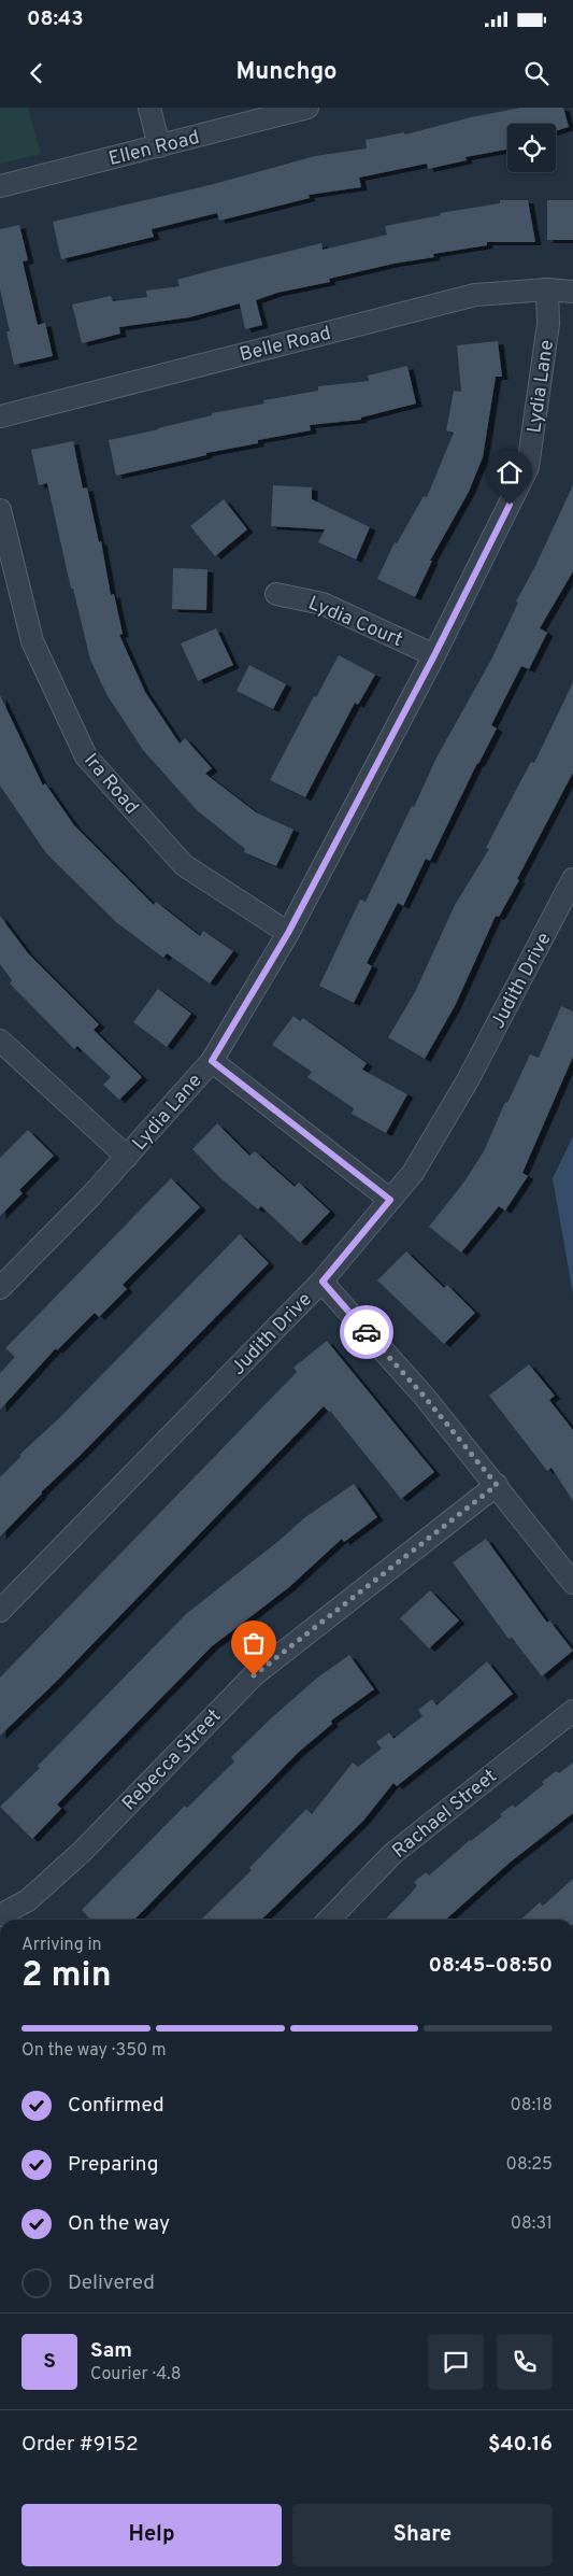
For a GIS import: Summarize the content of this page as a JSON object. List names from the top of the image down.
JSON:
{
  "streets": {
    "street": [
      "Ellen Road",
      "Belle Road",
      "Lydia Lane",
      "Lydia Court",
      "Ira Road",
      "Judith Drive",
      "Rebecca Street",
      "Rachael Street"
    ]
  },
  "crossings": [
    ["Belle Road", "Lydia Lane"],
    ["Lydia Lane", "Lydia Court"],
    ["Lydia Lane", "Ira Road"]
  ],
  "page": {
    "status": "08:43",
    "header": "Munchgo",
    "heading": ["2 min", "Arriving in", "08:45–08:50"],
    "panel": [
      "Sam",
      "Courier · 4.8",
      "Order #9152",
      "$40.16"
    ],
    "bar": "On the way · 350 m",
    "list": [
      ["Confirmed", "08:18"],
      ["Preparing", "08:25"],
      ["On the way", "08:31"],
      "Delivered"
    ],
    "round": "S",
    "buttons": ["Help", "Share"]
  }
}
